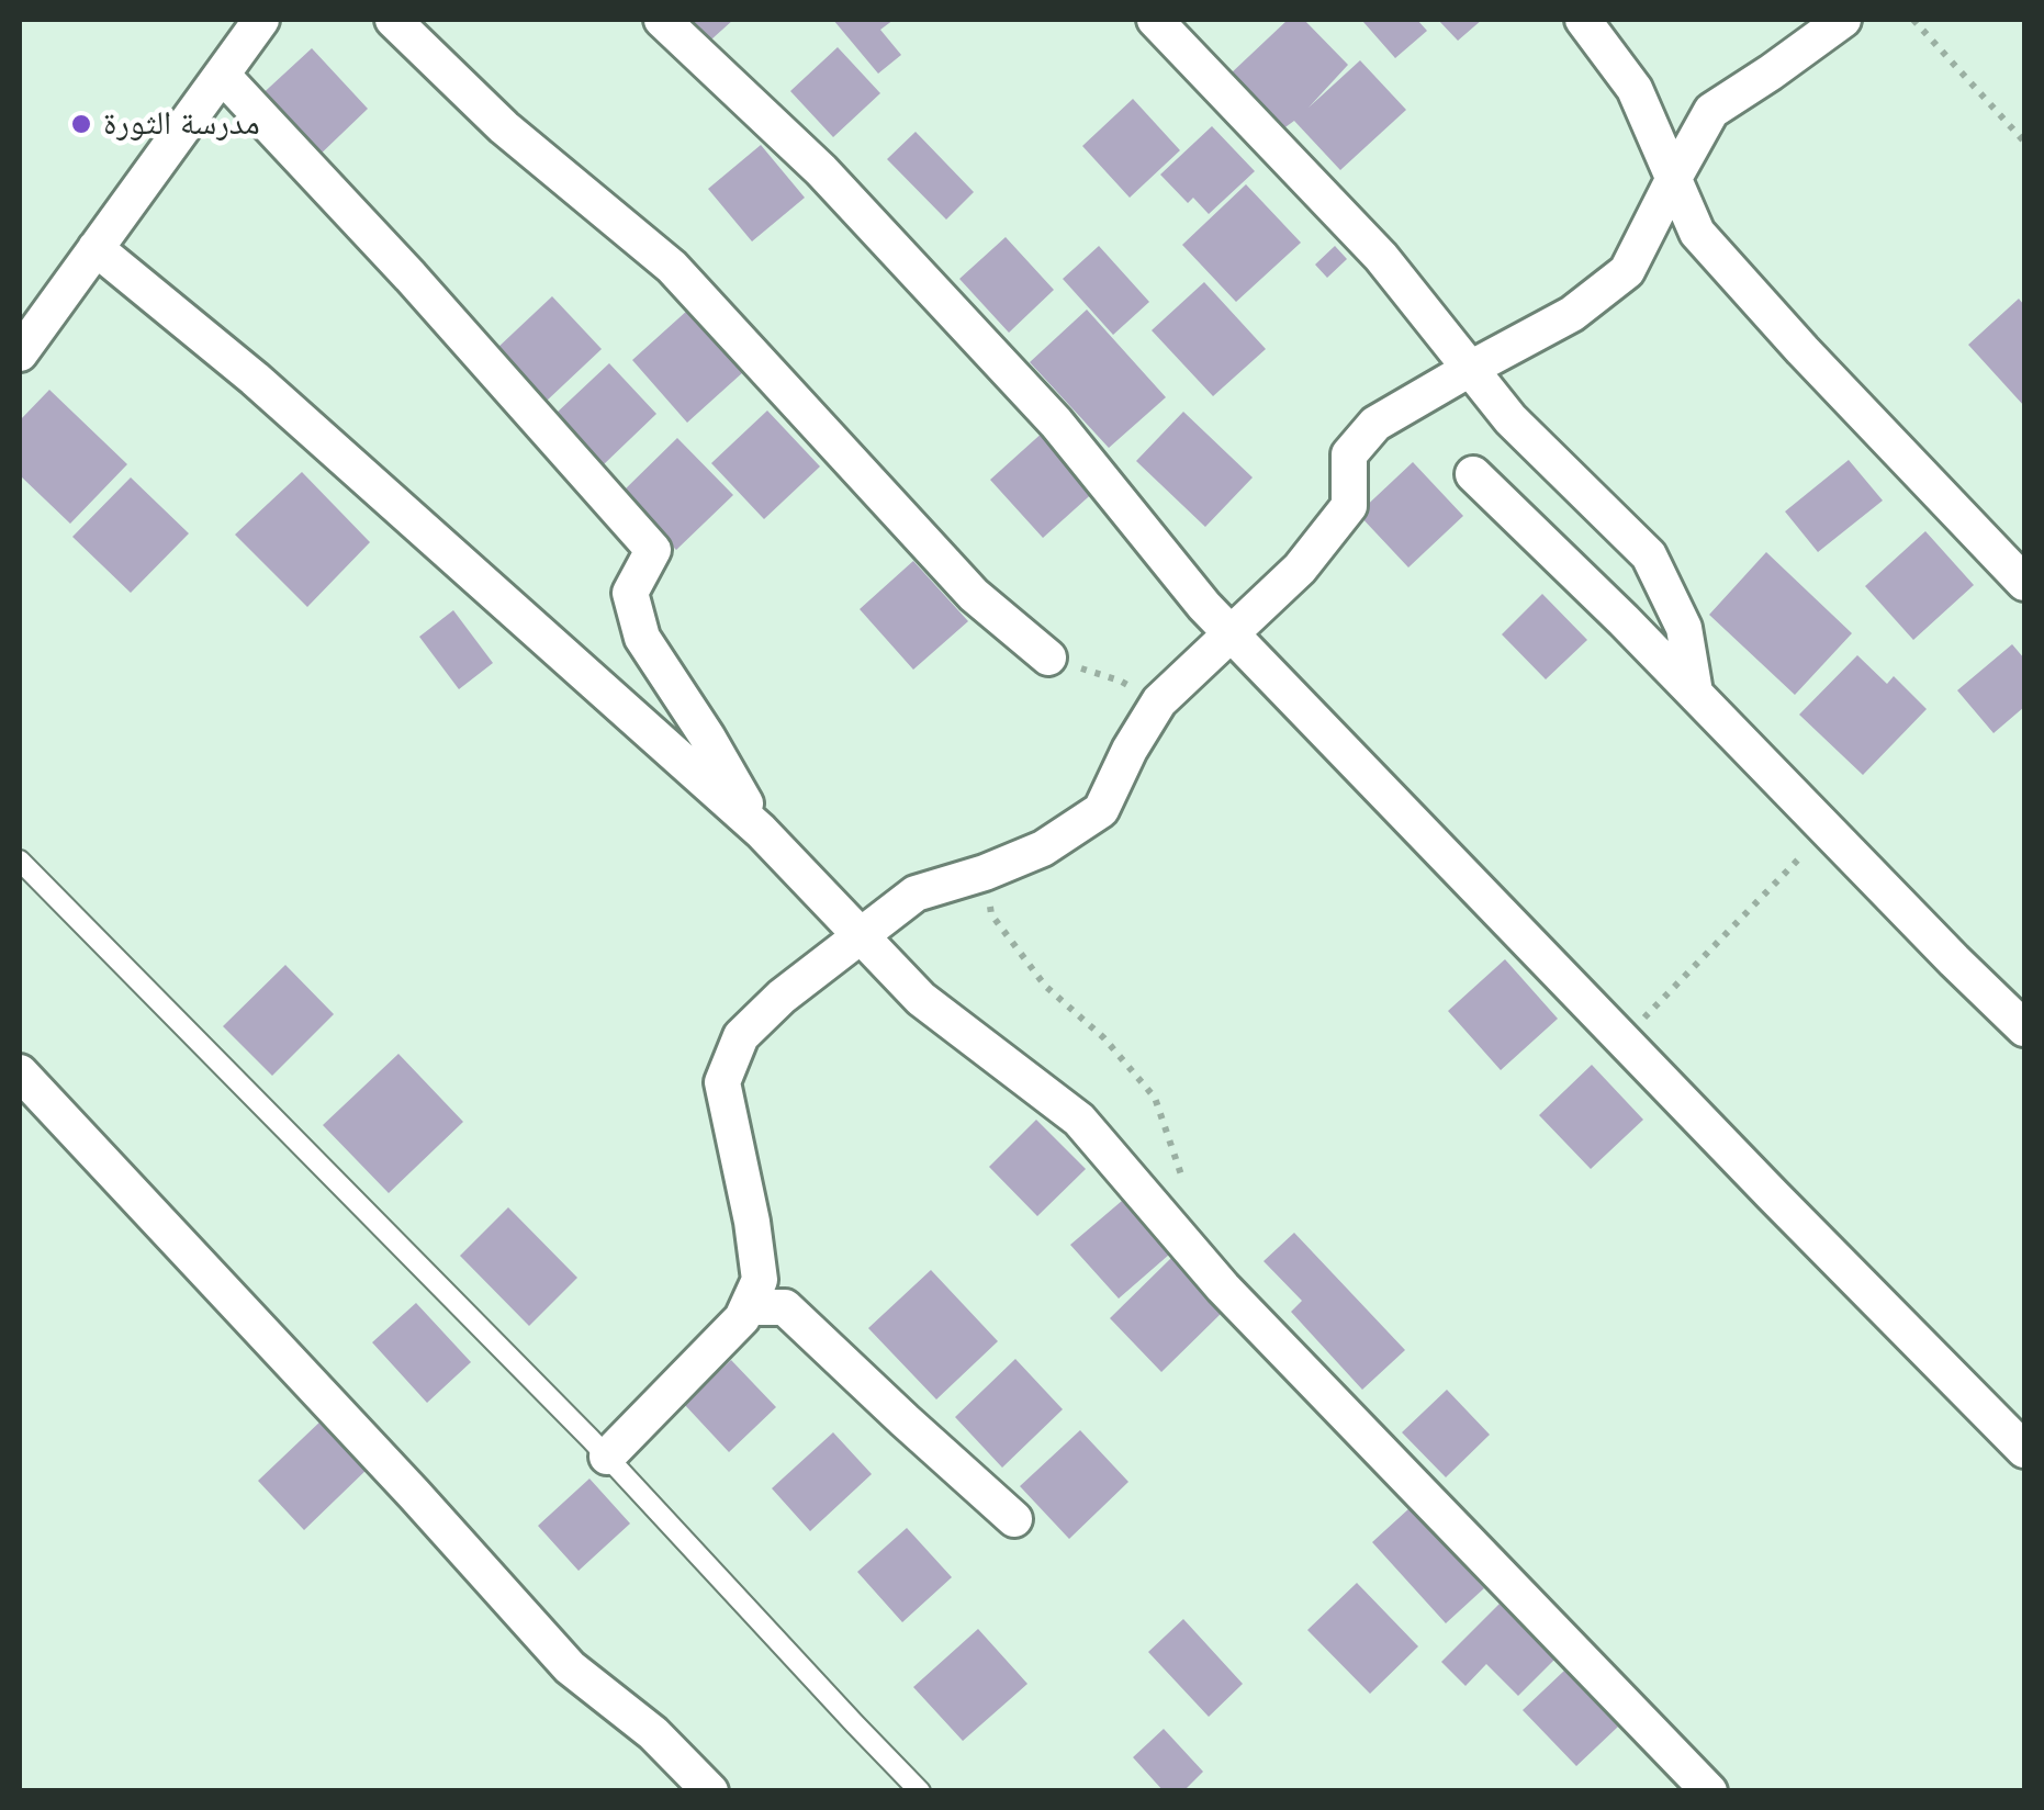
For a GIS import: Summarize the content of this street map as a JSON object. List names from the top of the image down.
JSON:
{
  "places": ["مدرسة الثورة"]
}
